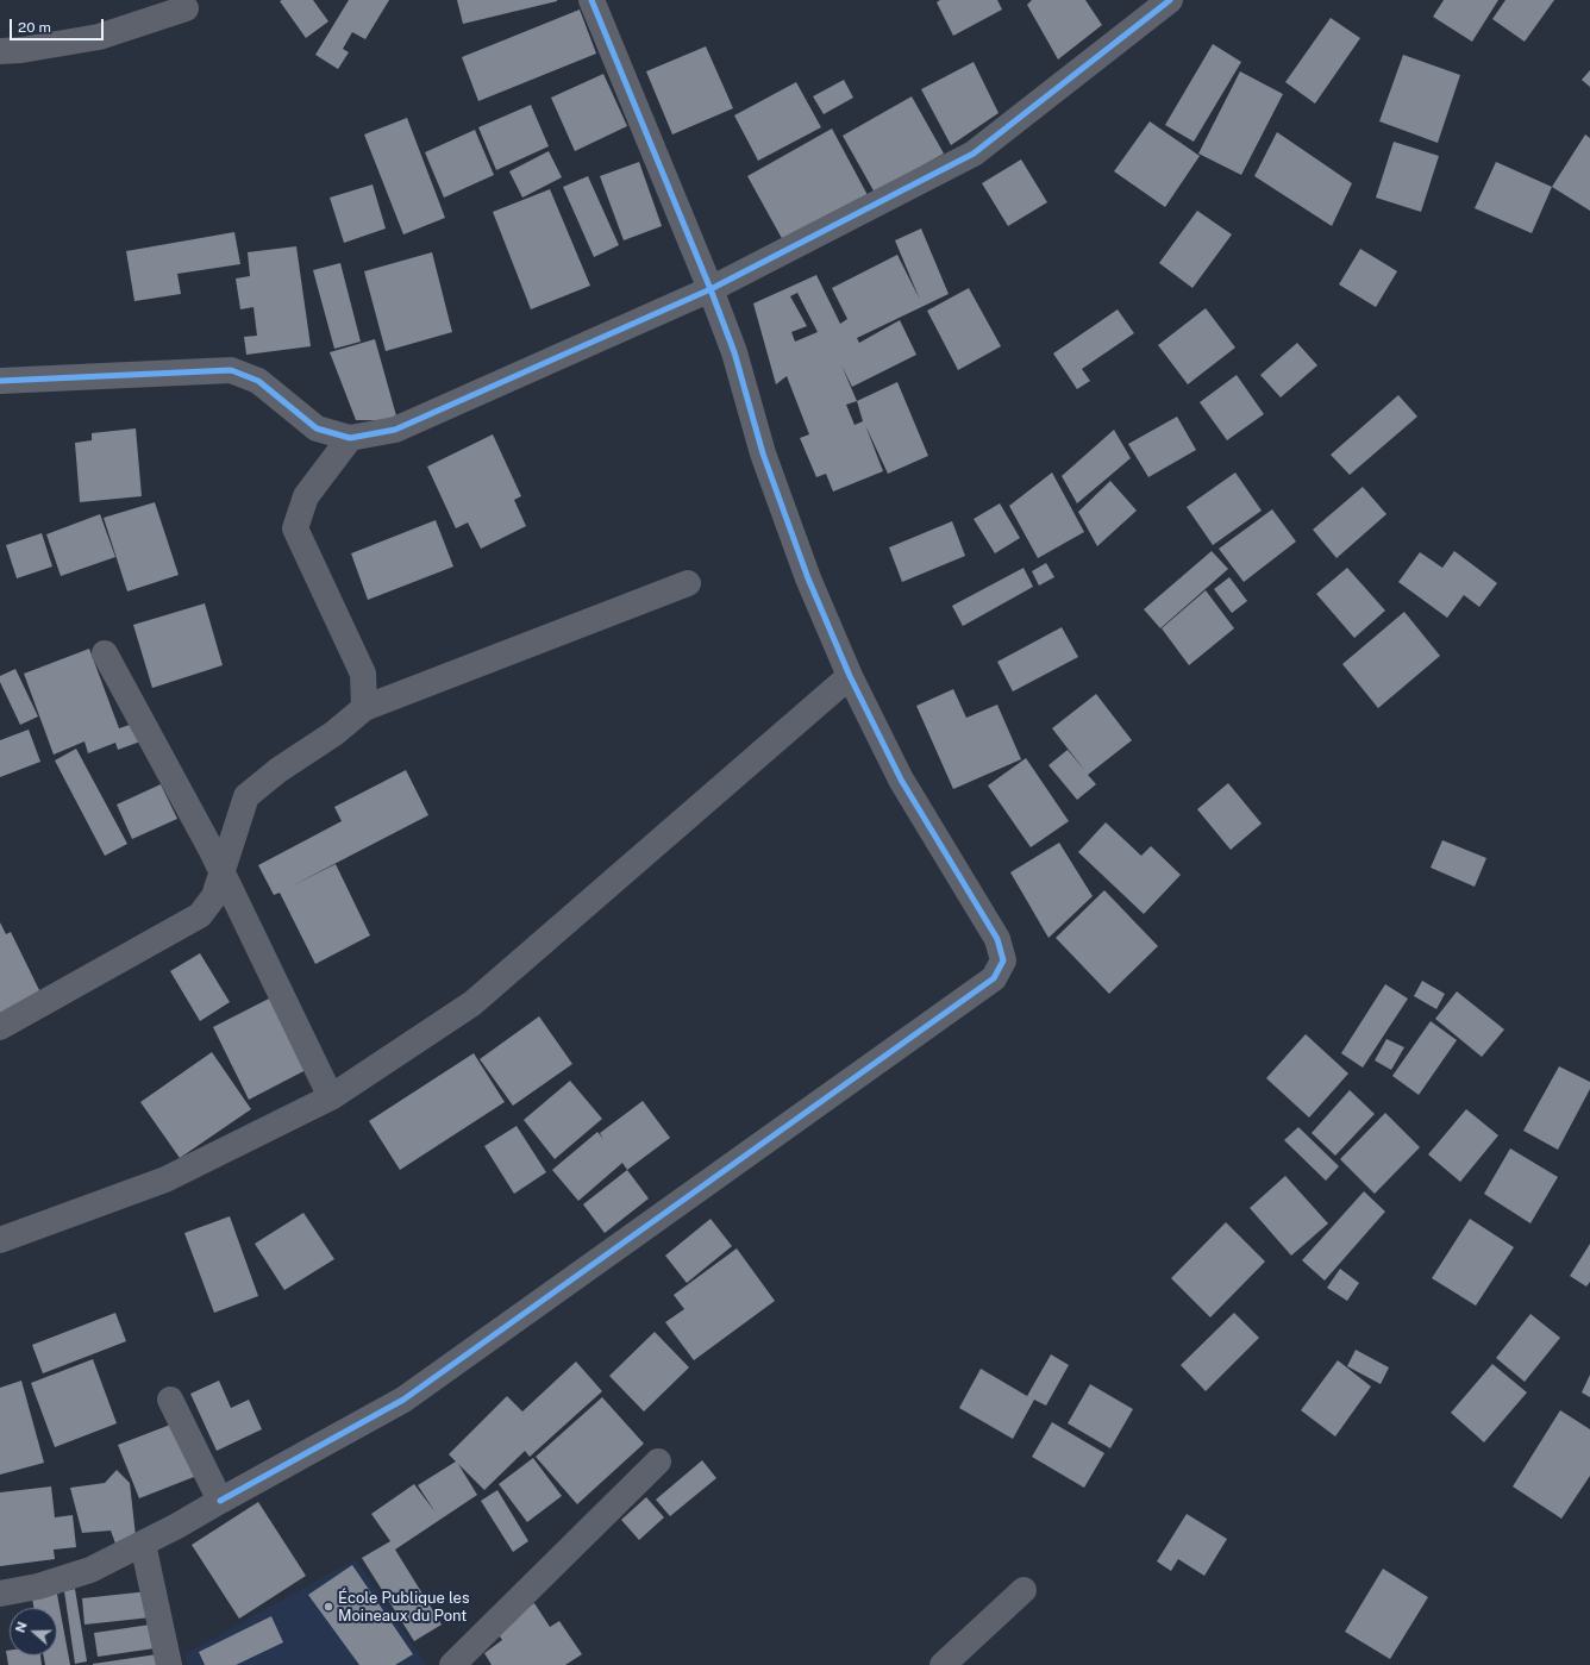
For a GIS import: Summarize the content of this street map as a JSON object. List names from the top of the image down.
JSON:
{
  "places": ["École Publique les Moineaux du Pont"],
  "scale_bar": "20 m",
  "north": "left"
}
